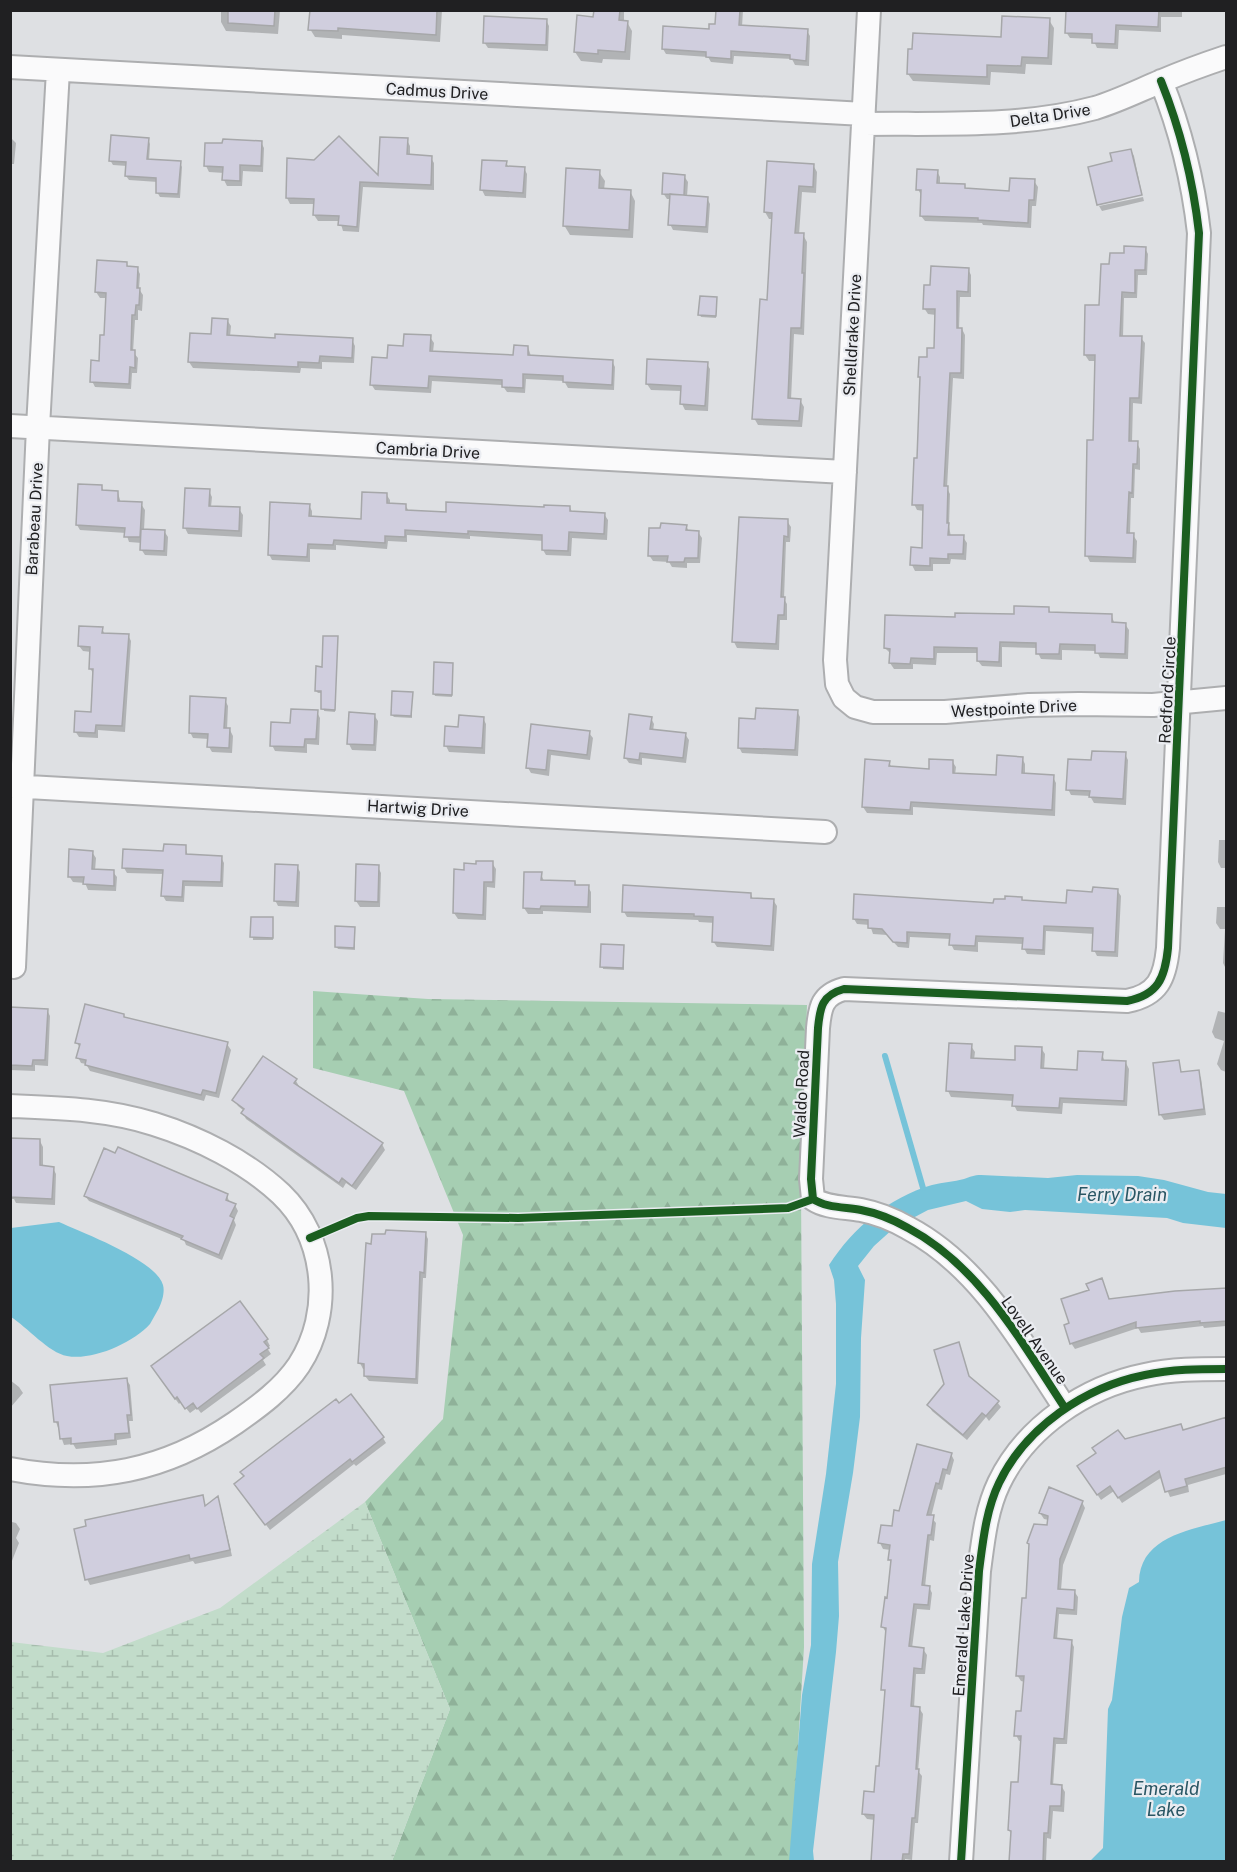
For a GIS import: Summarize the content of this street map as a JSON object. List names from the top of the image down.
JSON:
{
  "streets": {
    "street": [
      "Cadmus Drive",
      "Delta Drive",
      "Shelldrake Drive",
      "Cambria Drive",
      "Barabeau Drive",
      "Redford Circle",
      "Westpointe Drive",
      "Hartwig Drive",
      "Waldo Road",
      "Lovell Avenue",
      "Emerald Lake Drive"
    ]
  },
  "crossings": [
    ["Cadmus Drive", "Delta Drive"],
    ["Cadmus Drive", "Shelldrake Drive"],
    ["Cadmus Drive", "Barabeau Drive"],
    ["Delta Drive", "Shelldrake Drive"],
    ["Delta Drive", "Redford Circle"],
    ["Shelldrake Drive", "Cambria Drive"],
    ["Shelldrake Drive", "Westpointe Drive"],
    ["Cambria Drive", "Barabeau Drive"],
    ["Barabeau Drive", "Hartwig Drive"],
    ["Redford Circle", "Westpointe Drive"],
    ["Redford Circle", "Waldo Road"],
    ["Waldo Road", "Lovell Avenue"],
    ["Lovell Avenue", "Emerald Lake Drive"]
  ],
  "water": ["Ferry Drain", "Emerald Lake"]
}
